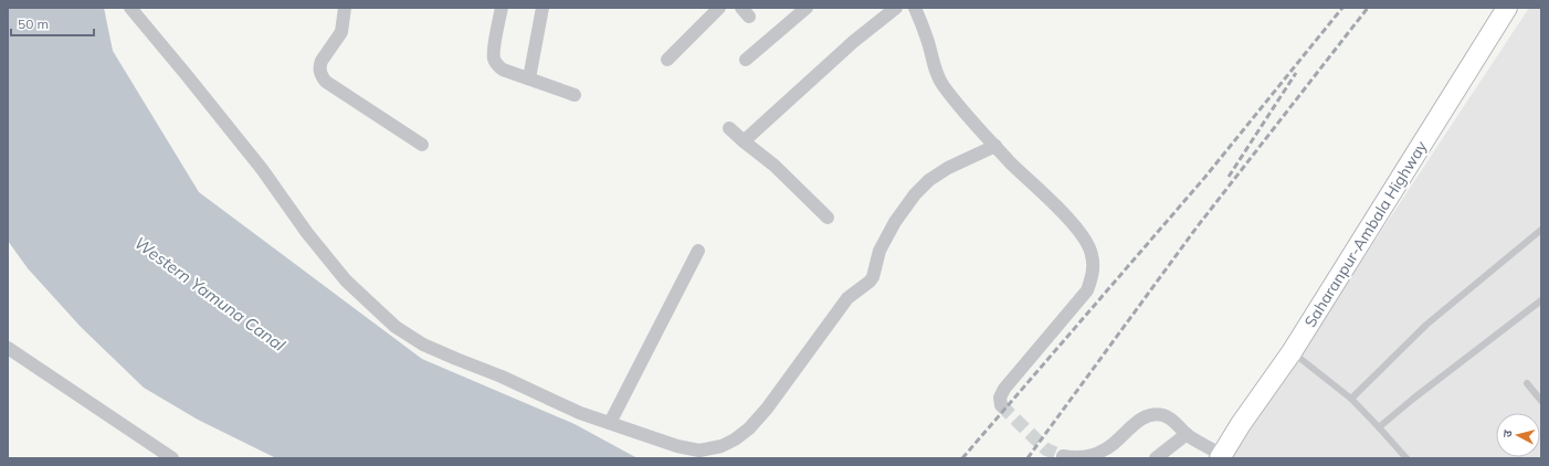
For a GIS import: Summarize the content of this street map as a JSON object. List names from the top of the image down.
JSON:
{
  "streets": {
    "main road": ["Saharanpur-Ambala Highway"]
  },
  "water": ["Western Yamuna Canal"],
  "scale_bar": "50 m",
  "north": "left"
}
